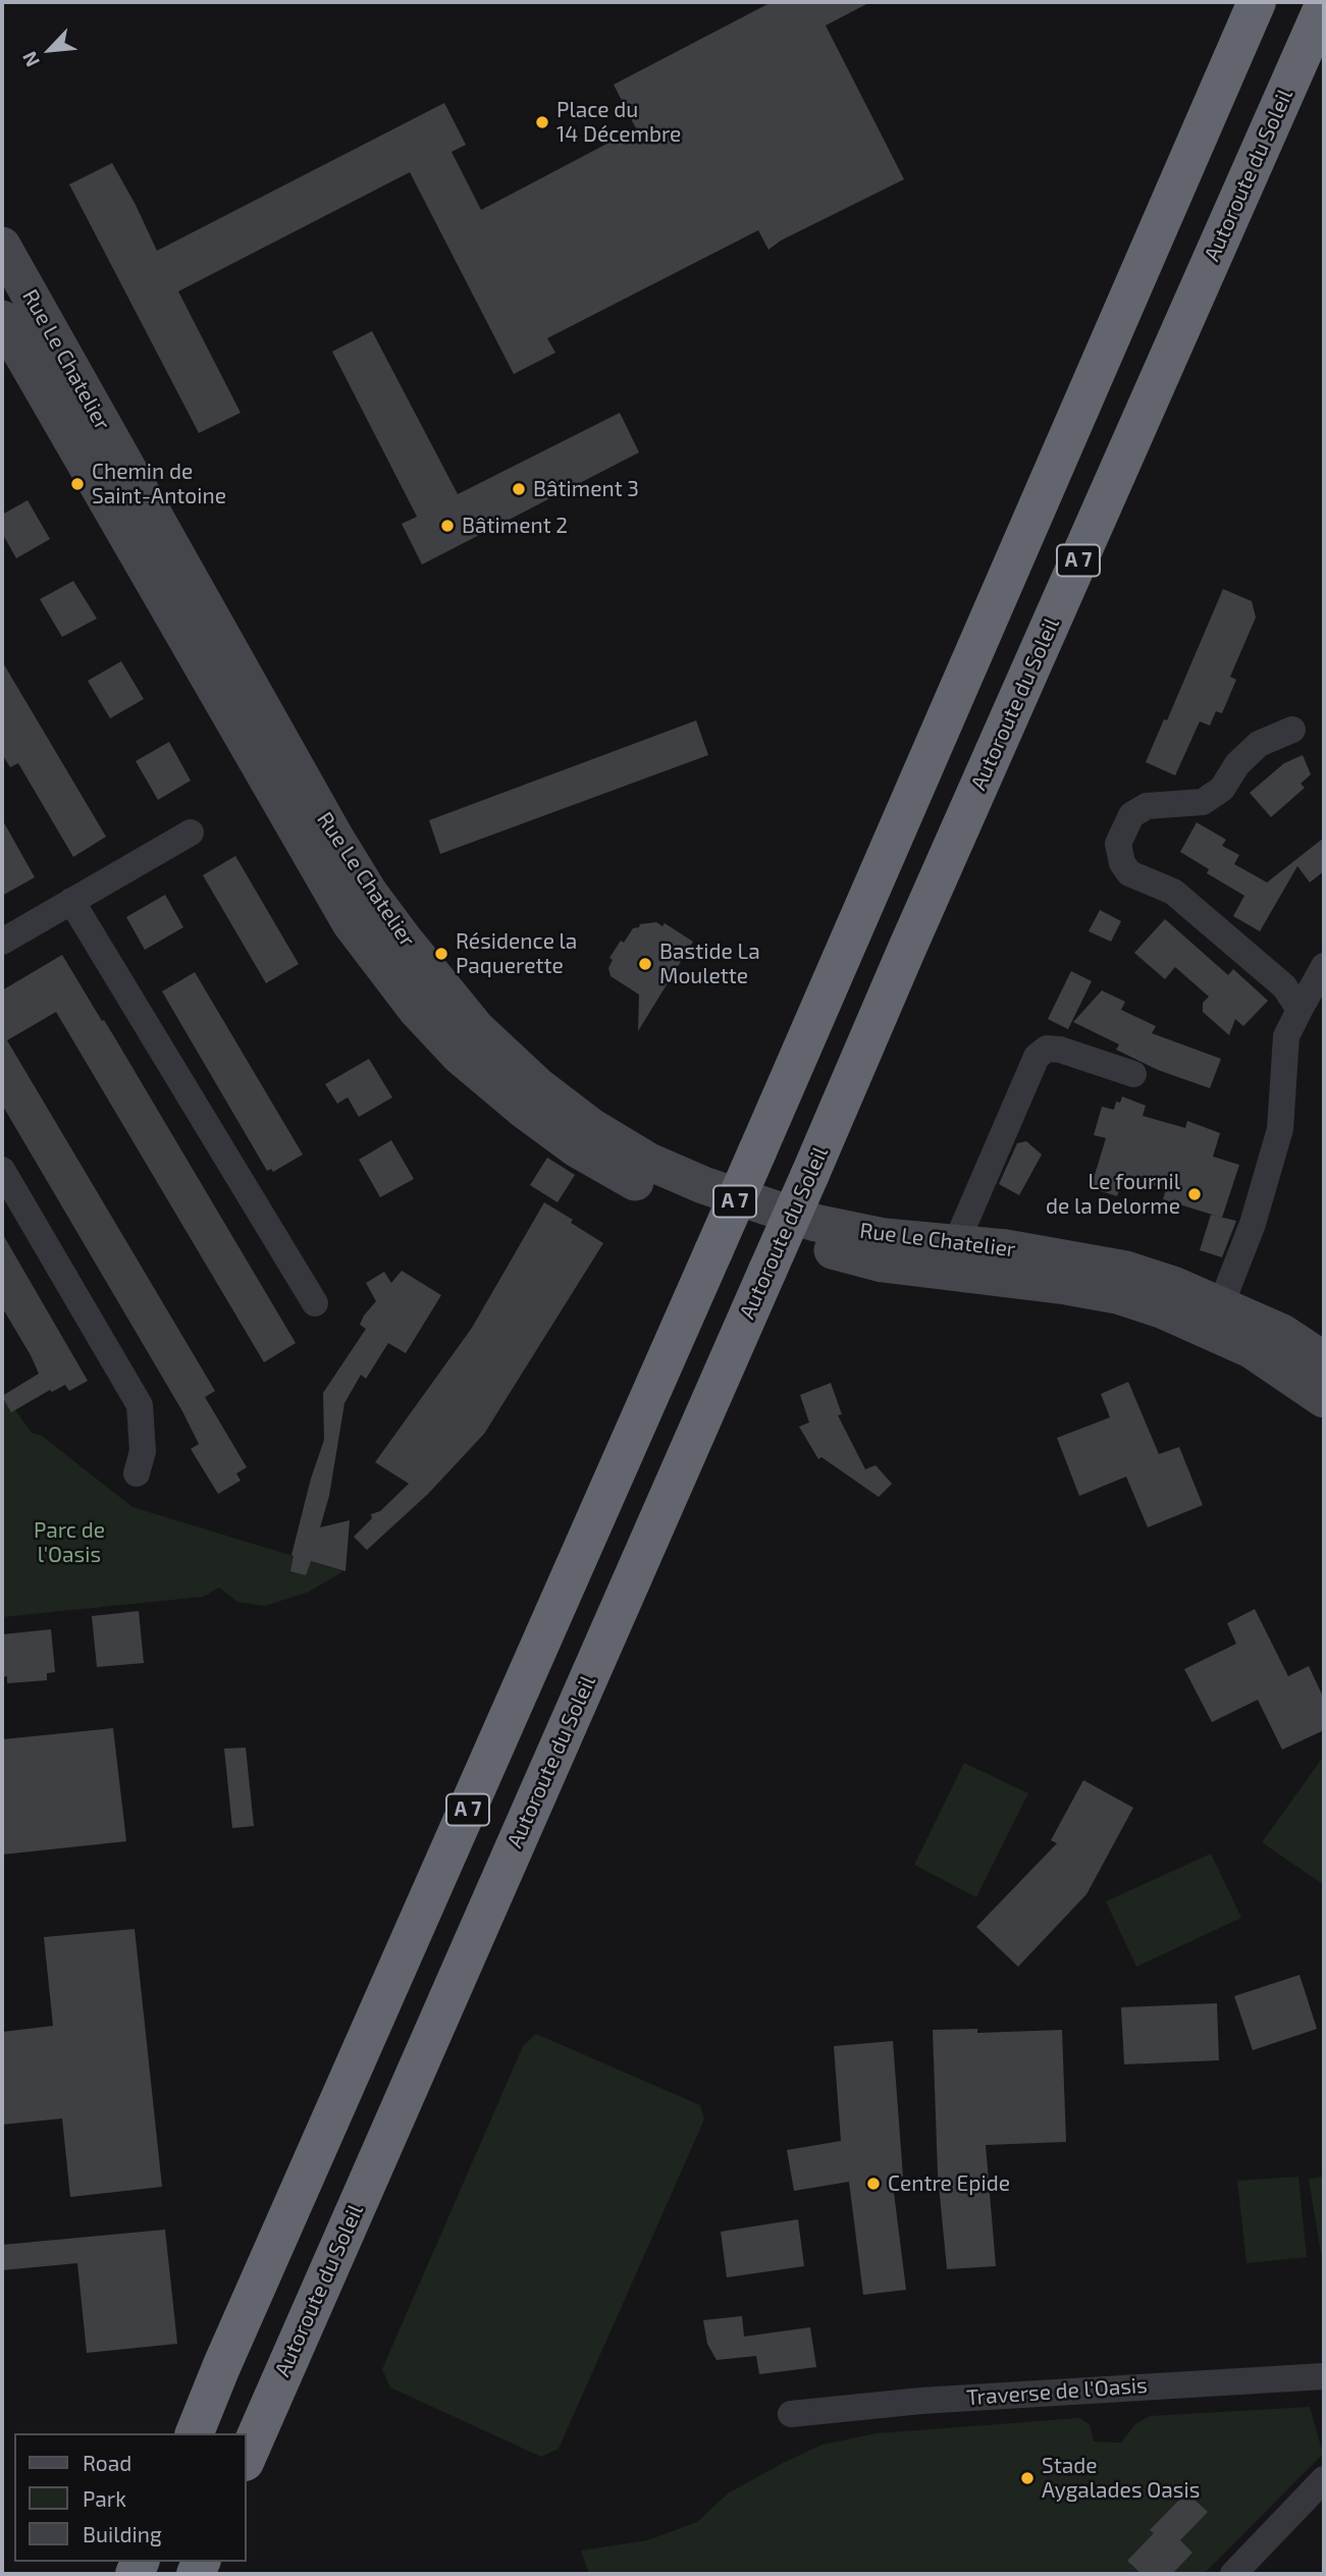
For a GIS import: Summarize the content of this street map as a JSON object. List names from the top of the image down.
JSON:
{
  "streets": {
    "highway": ["Autoroute du Soleil", "A 7"],
    "main road": ["Rue Le Chatelier"],
    "street": ["Traverse de l'Oasis"]
  },
  "parks": ["Parc de l'Oasis"],
  "places": [
    "Place du 14 Décembre",
    "Chemin de Saint-Antoine",
    "Bâtiment 3",
    "Bâtiment 2",
    "Résidence la Paquerette",
    "Bastide La Moulette",
    "Le fournil de la Delorme",
    "Centre Epide",
    "Stade Aygalades Oasis"
  ],
  "legend": ["Road", "Park", "Building"],
  "north": "bottom left"
}
